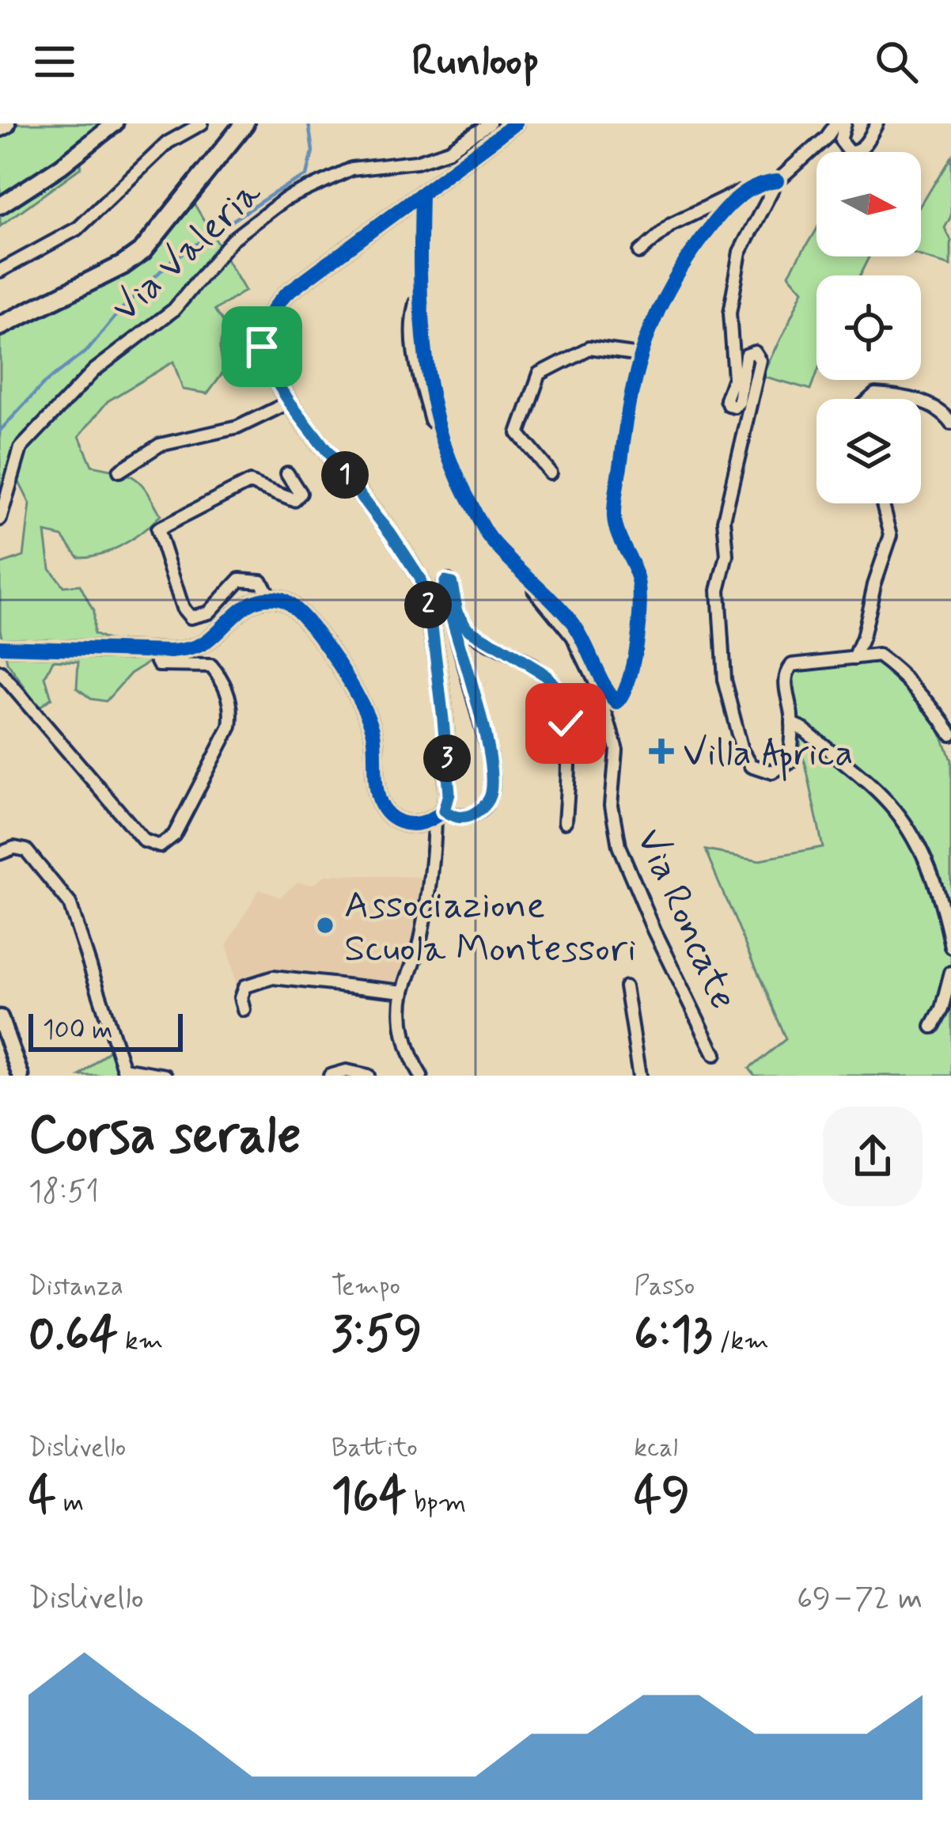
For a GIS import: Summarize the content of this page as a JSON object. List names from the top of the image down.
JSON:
{
  "streets": {
    "street": ["Via Valeria", "Via Roncate"]
  },
  "places": {
    "health": ["Villa Aprica"],
    "other": ["Associazione Scuola Montessori"]
  },
  "scale_bar": "100 m",
  "north": "right",
  "page": {
    "header": "Runloop",
    "pins": ["1", "2", "3"],
    "scale": "100 m",
    "heading": ["Corsa serale", "18:51"],
    "stats": [
      ["Distanza", "0.64 km"],
      ["Tempo", "3:59"],
      ["Passo", "6:13 /km"],
      ["Dislivello", "4 m"],
      ["Battito", "164 bpm"],
      ["kcal", "49"]
    ],
    "chart": ["Dislivello", "69–72 m"]
  }
}
